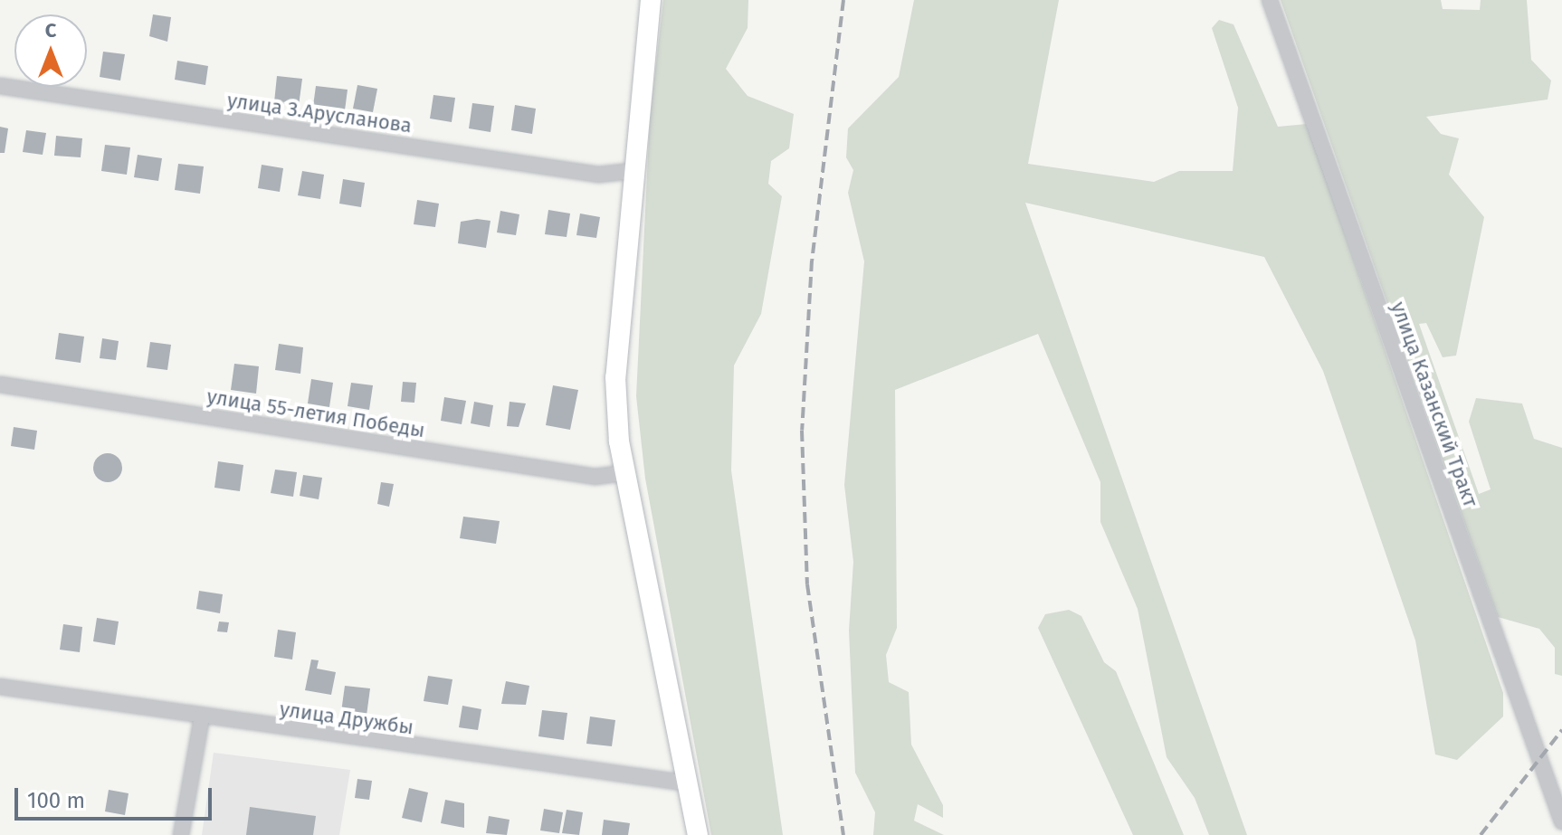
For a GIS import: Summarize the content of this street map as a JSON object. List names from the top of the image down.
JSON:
{
  "streets": {
    "street": [
      "улица З.Арусланова",
      "улица Казанский Тракт",
      "улица 55-летия Победы",
      "улица Дружбы"
    ]
  },
  "scale_bar": "100 m",
  "north": "top"
}
